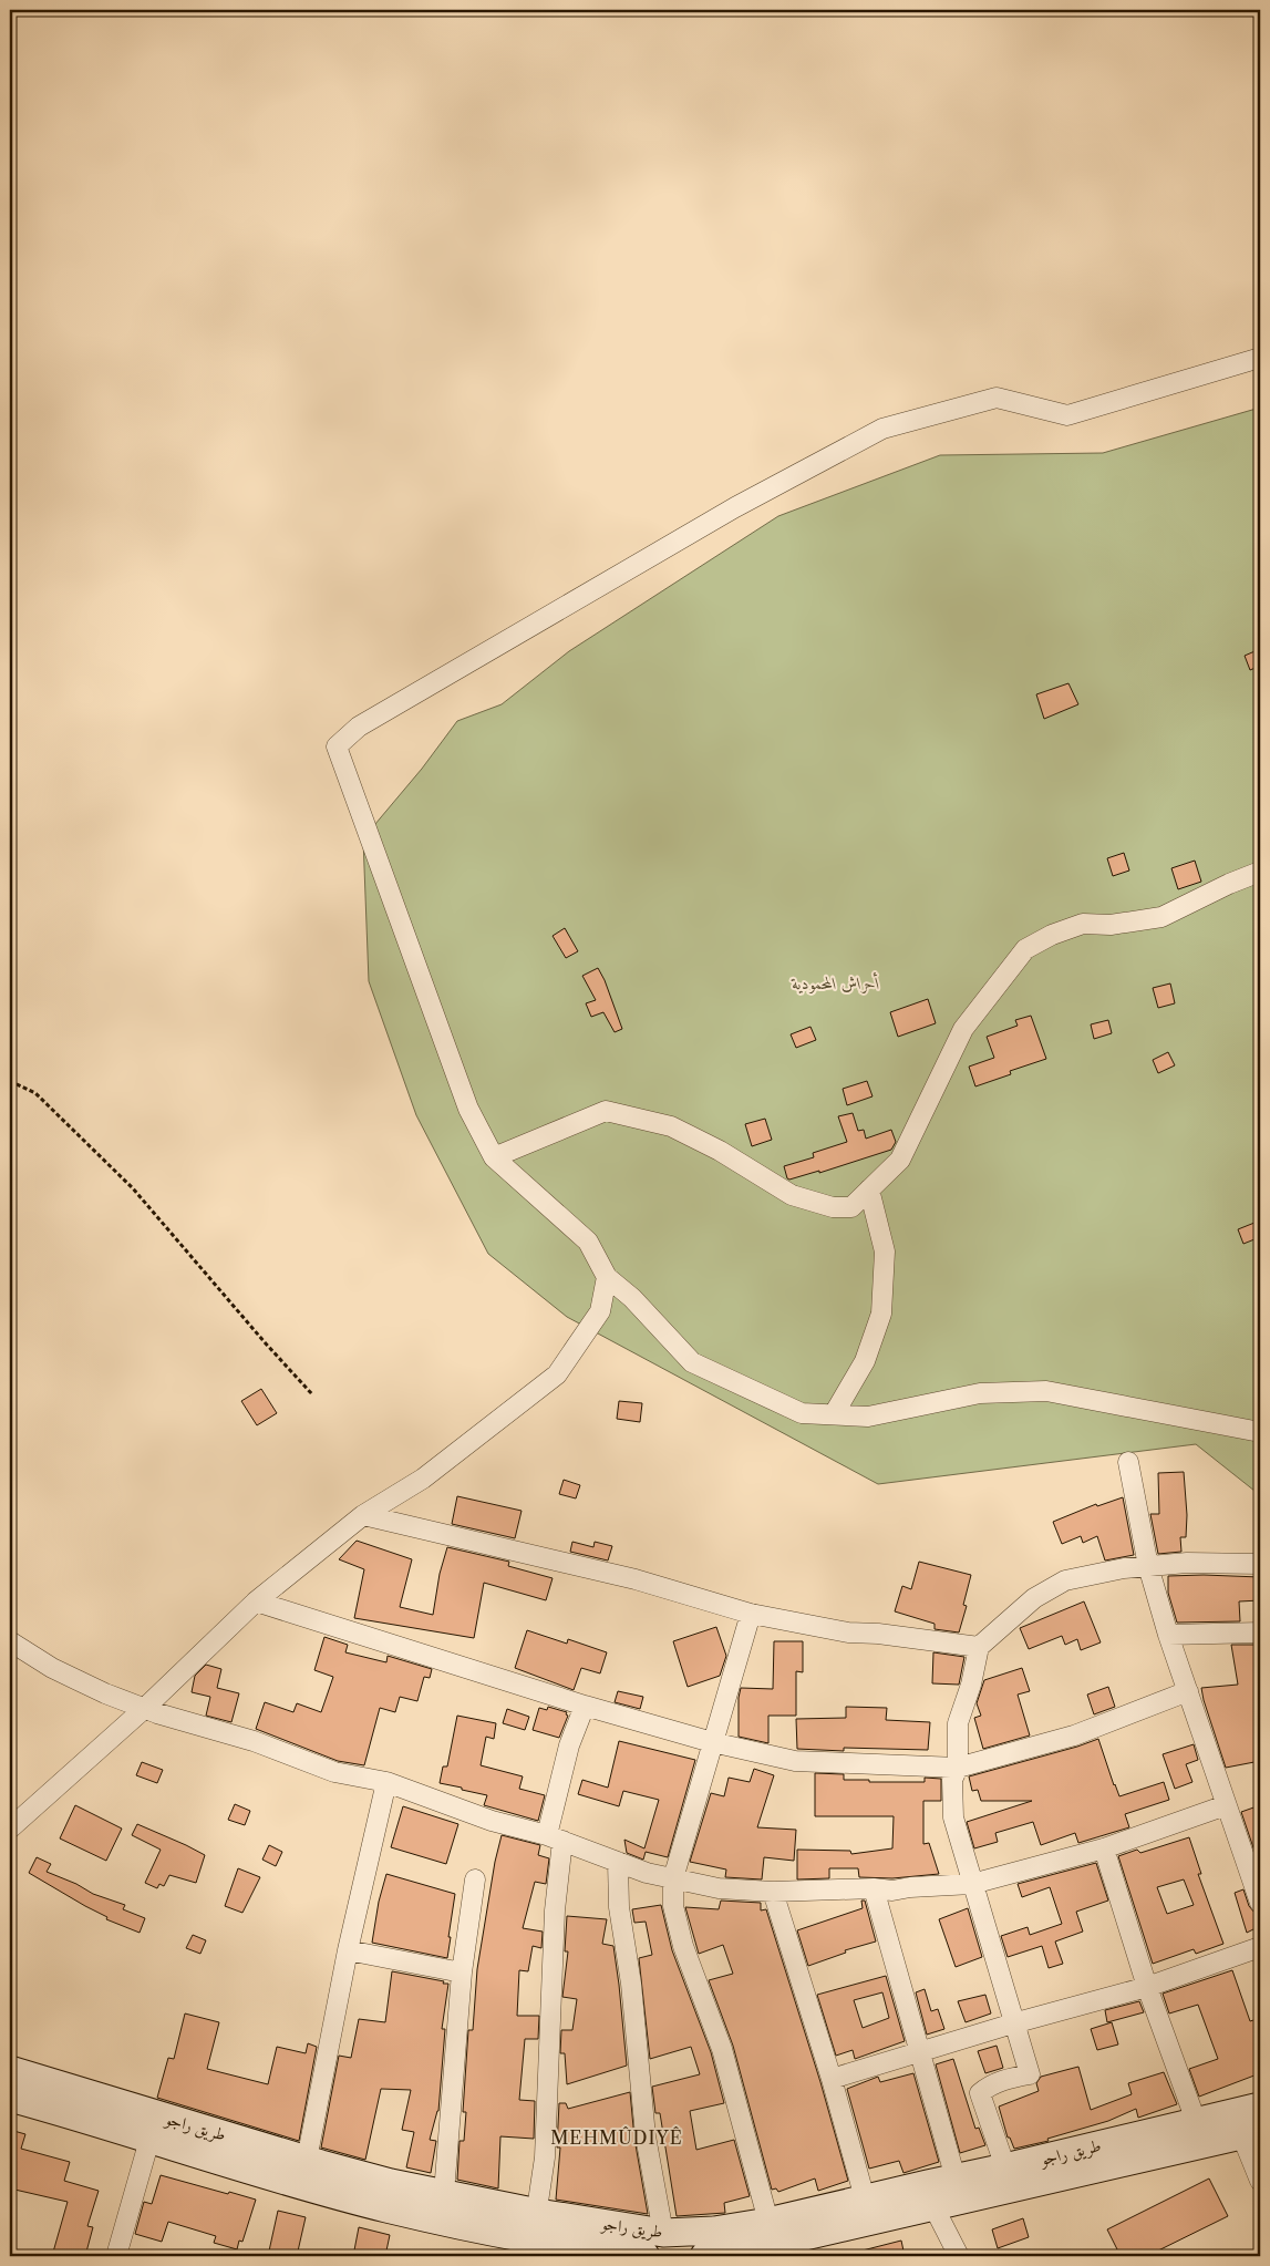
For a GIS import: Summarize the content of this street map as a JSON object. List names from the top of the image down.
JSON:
{
  "streets": {
    "main road": ["طريق راجو"]
  },
  "districts": ["MEHMÛDIYÊ"],
  "parks": ["أحراش المحمودية"]
}
